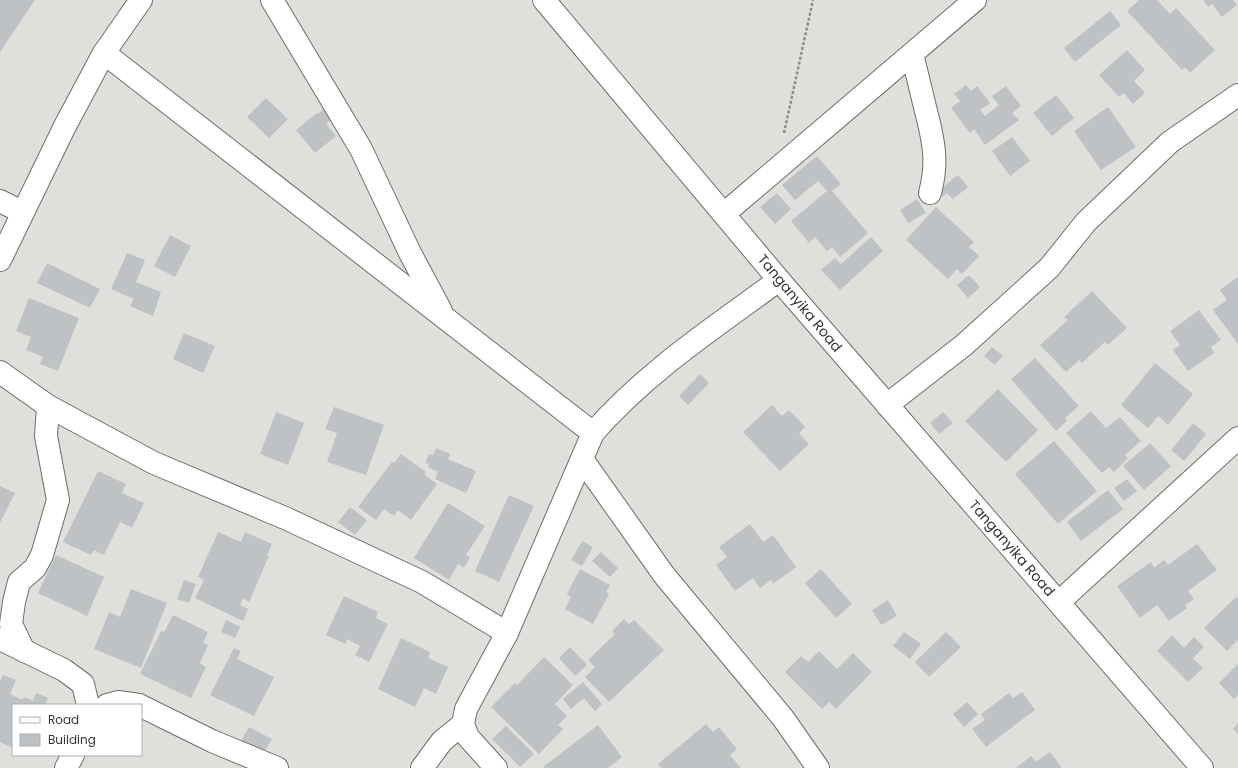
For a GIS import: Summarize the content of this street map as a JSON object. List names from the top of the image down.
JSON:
{
  "streets": {
    "street": ["Tanganyika Road"]
  },
  "legend": ["Road", "Building"]
}
